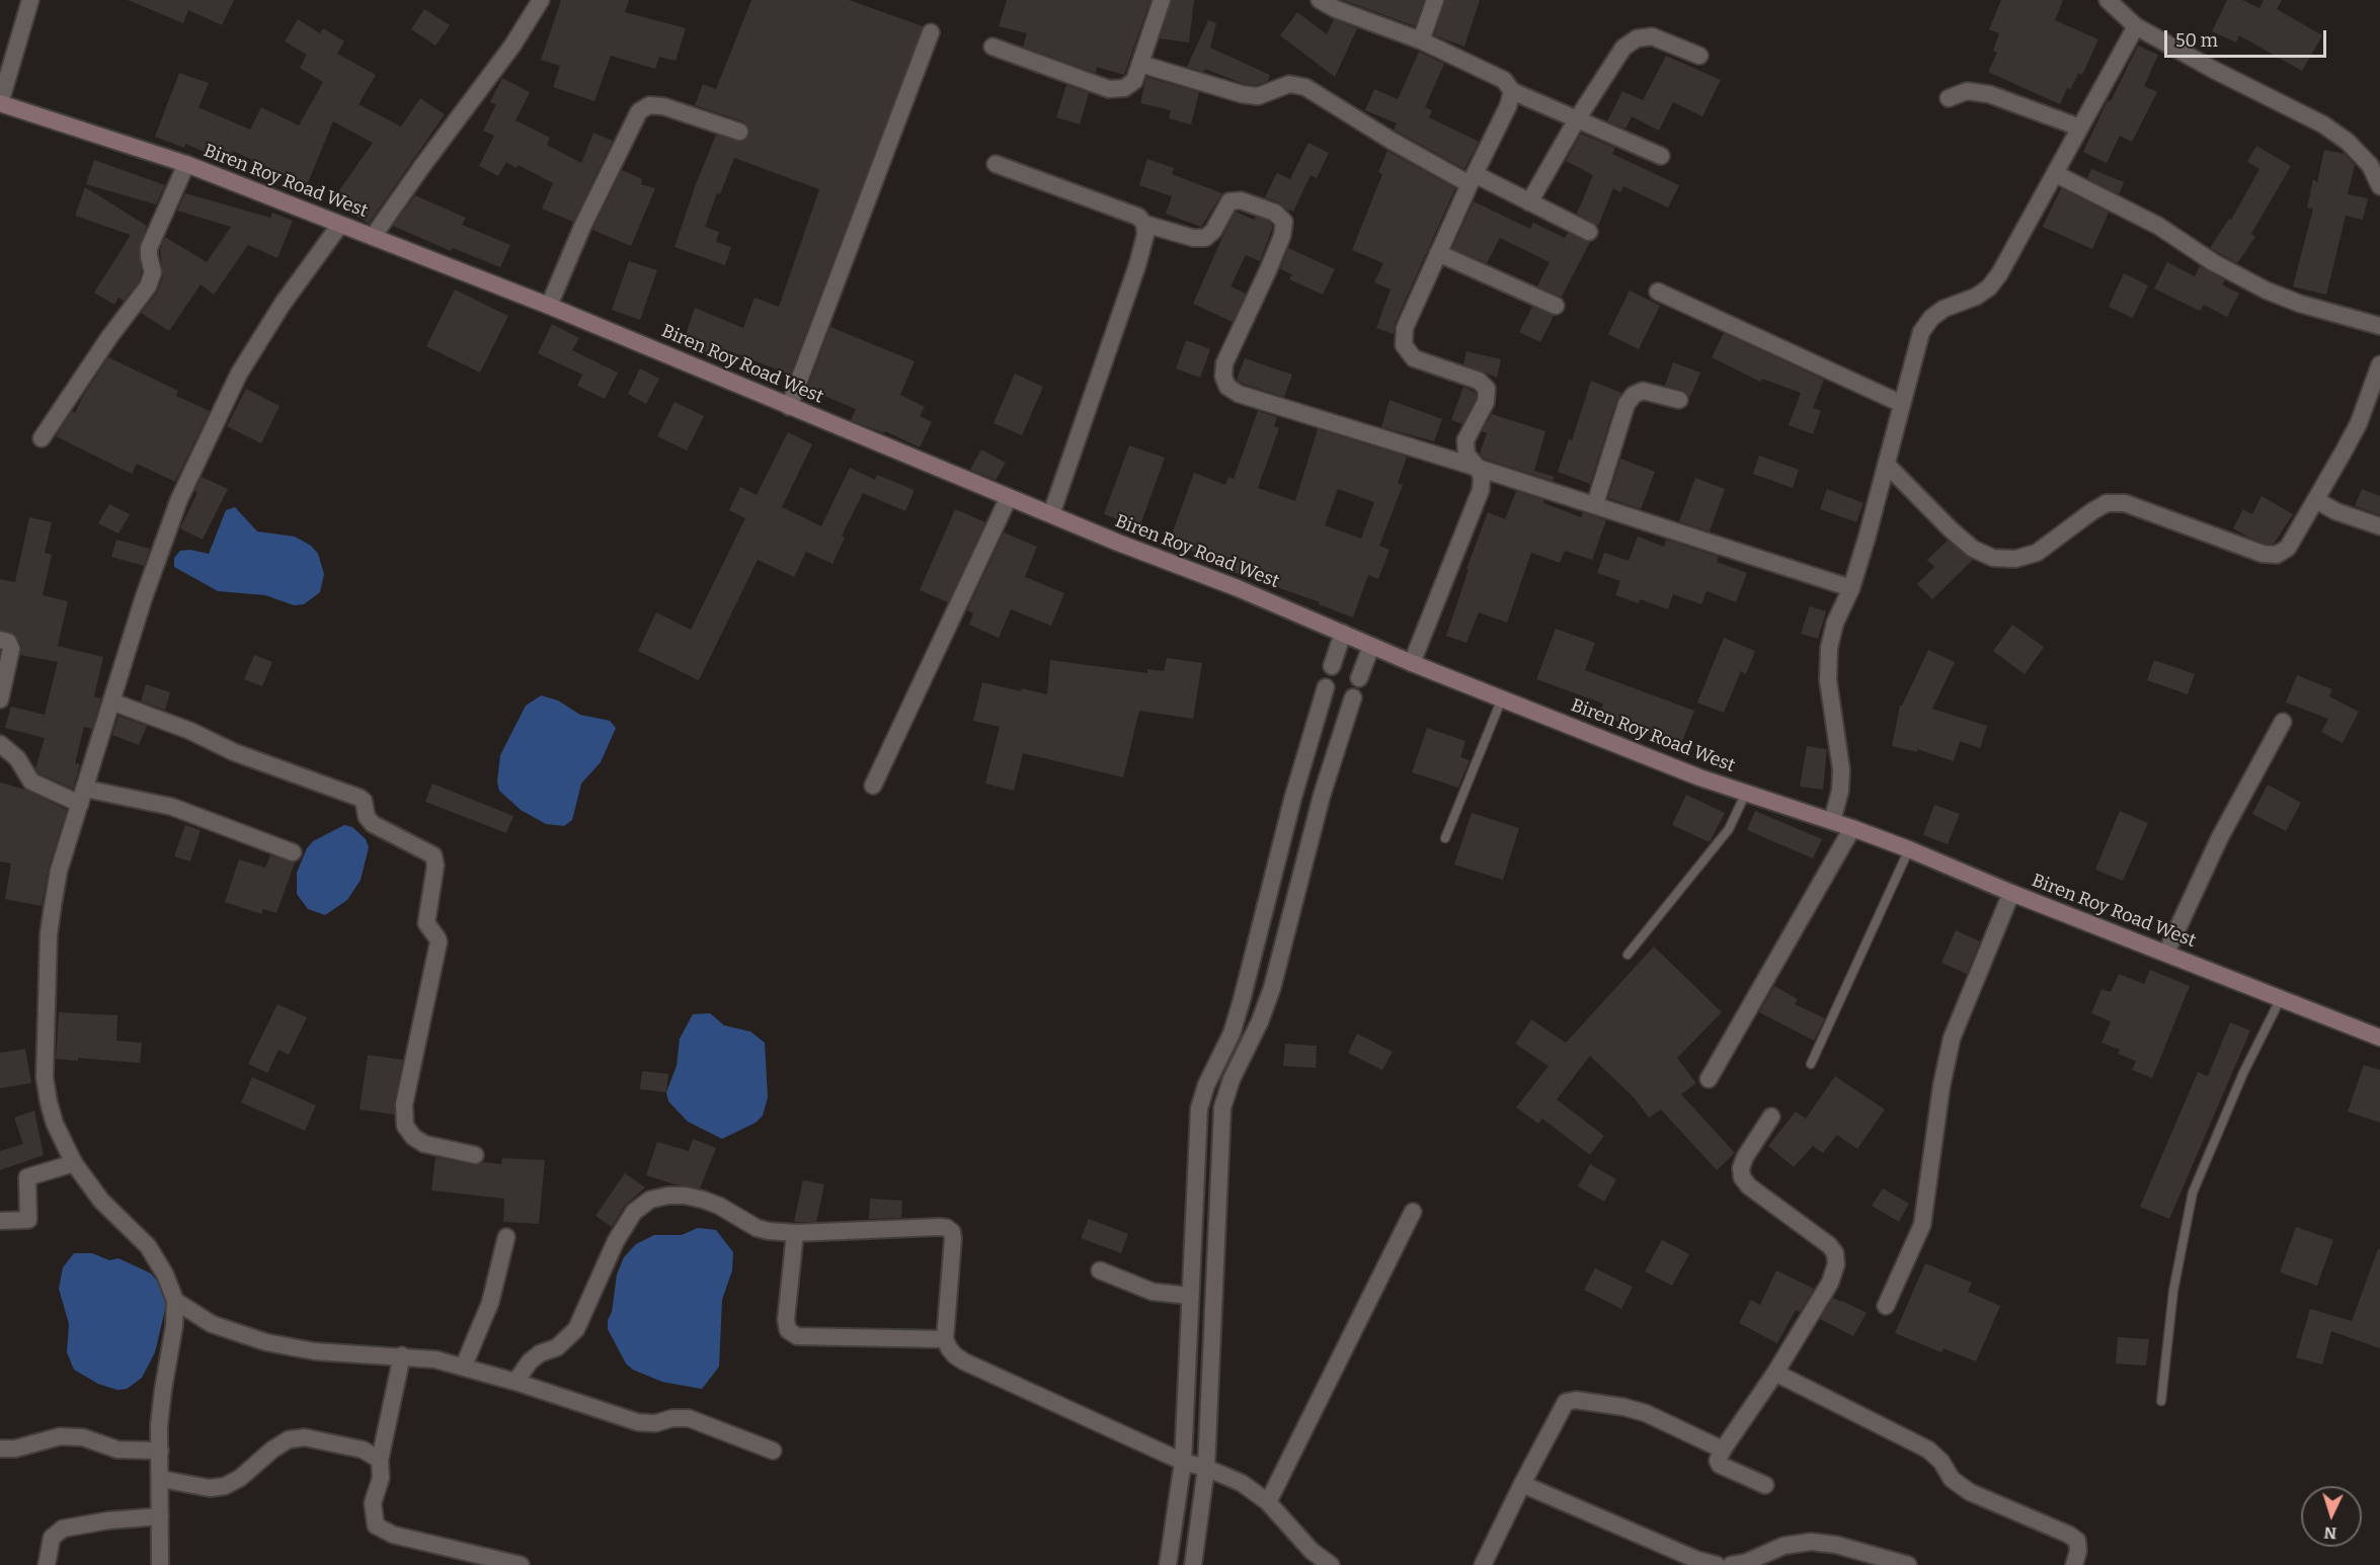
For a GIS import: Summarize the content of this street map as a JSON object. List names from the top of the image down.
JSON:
{
  "streets": {
    "main road": ["Biren Roy Road West"]
  },
  "scale_bar": "50 m",
  "north": "bottom"
}
